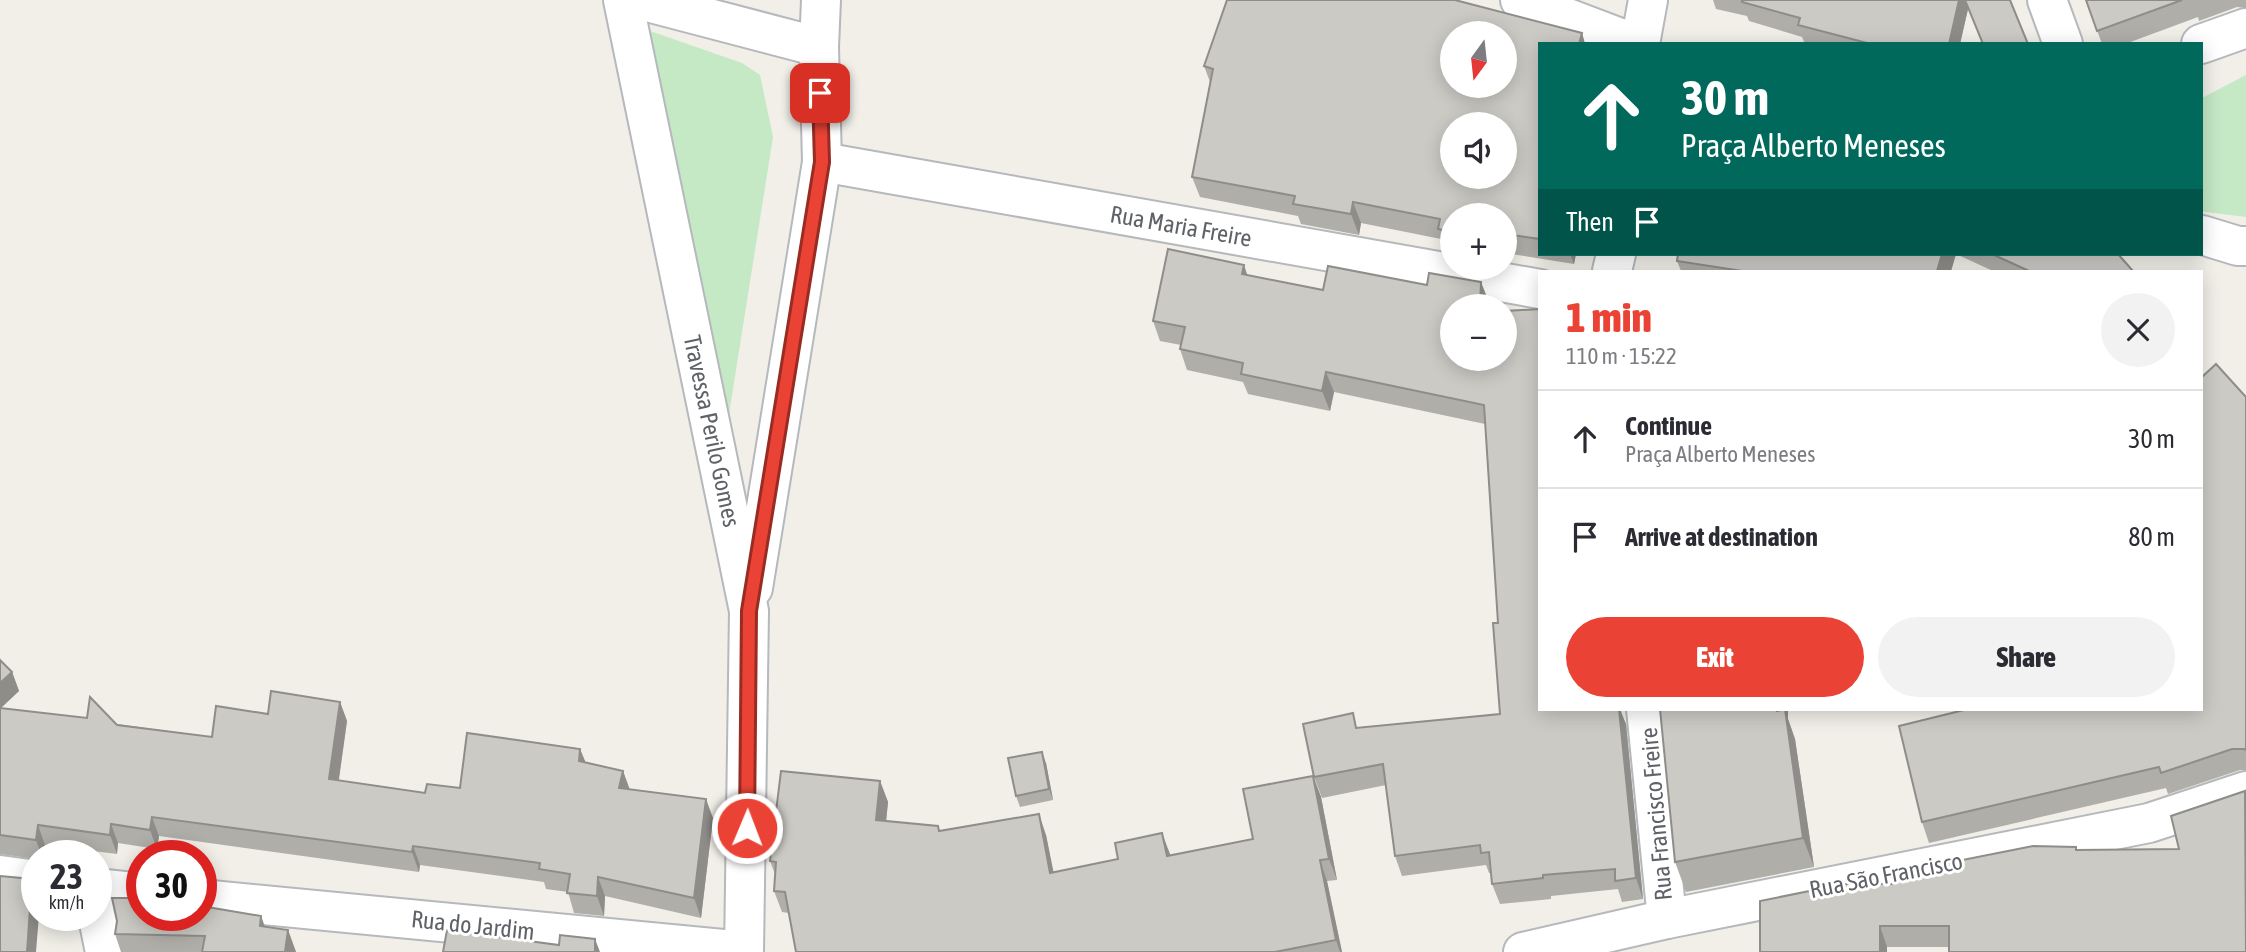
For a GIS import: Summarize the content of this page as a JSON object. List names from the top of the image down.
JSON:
{
  "streets": {
    "street": [
      "Rua Maria Freire",
      "Travessa Perilo Gomes",
      "Rua Francisco Freire",
      "Rua São Francisco",
      "Rua do Jardim"
    ]
  },
  "crossings": [
    ["Travessa Perilo Gomes", "Rua do Jardim"],
    ["Rua Francisco Freire", "Rua São Francisco"]
  ],
  "north": "bottom",
  "page": {
    "map_buttons": ["+", "−"],
    "turn": ["30 m", "Praça Alberto Meneses"],
    "then": "Then",
    "heading": ["1 min", "110 m · 15:22"],
    "list": [
      {
        "name": "Continue",
        "note": "Praça Alberto Meneses",
        "value": "30 m"
      },
      {
        "name": "Arrive at destination",
        "value": "80 m"
      }
    ],
    "buttons": ["Exit", "Share"],
    "speed": "23 km/h",
    "limit": "30"
  }
}
